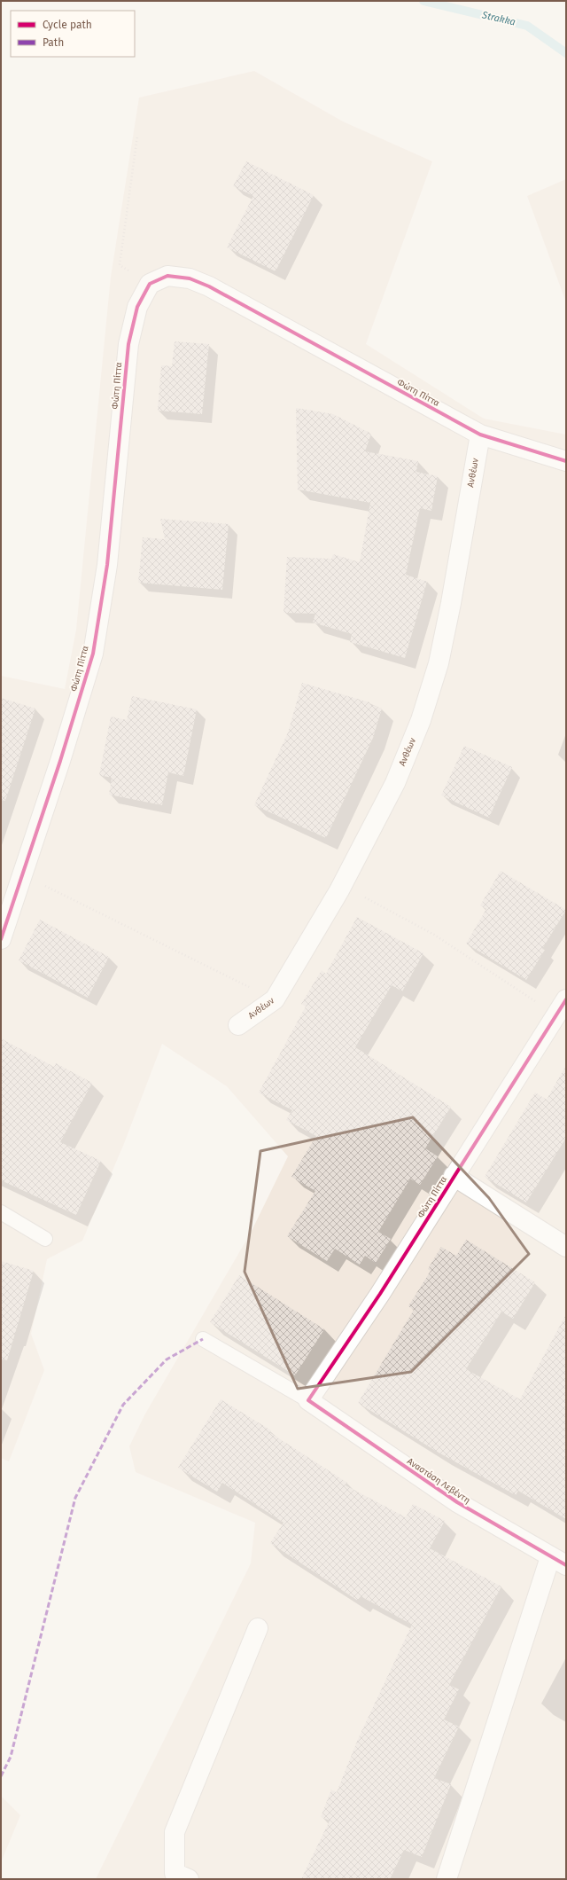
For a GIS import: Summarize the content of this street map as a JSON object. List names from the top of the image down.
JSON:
{
  "streets": {
    "street": ["Φώτη Πίττα", "Ανθέων", "Αναστάση Λεβέντη"]
  },
  "crossings": [
    ["Φώτη Πίττα", "Ανθέων"],
    ["Φώτη Πίττα", "Αναστάση Λεβέντη"]
  ],
  "water": ["Strakka"],
  "legend": ["Cycle path", "Path"]
}
